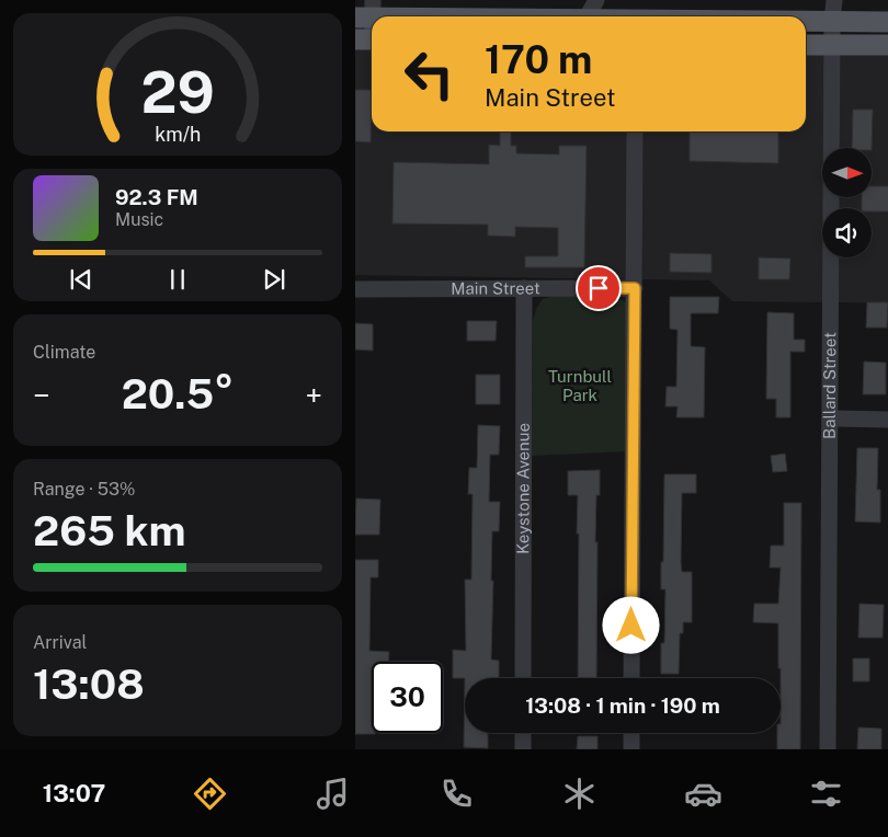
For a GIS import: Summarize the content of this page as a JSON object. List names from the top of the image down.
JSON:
{
  "streets": {
    "street": ["Main Street", "Ballard Street", "Keystone Avenue"]
  },
  "crossings": [
    ["Main Street", "Keystone Avenue"]
  ],
  "parks": ["Turnbull Park"],
  "north": "right",
  "page": {
    "turn": ["170 m", "Main Street"],
    "song": ["92.3 FM", "Music"],
    "tile": [
      "Climate",
      ["Range · 53%", "265 km"],
      ["Arrival", "13:08"]
    ],
    "heat": ["−", "20.5°", "+"],
    "limit": "30",
    "trip": "13:08 · 1 min · 190 m",
    "tabs": "13:07",
    "gauge": ["29", "km/h"]
  }
}
